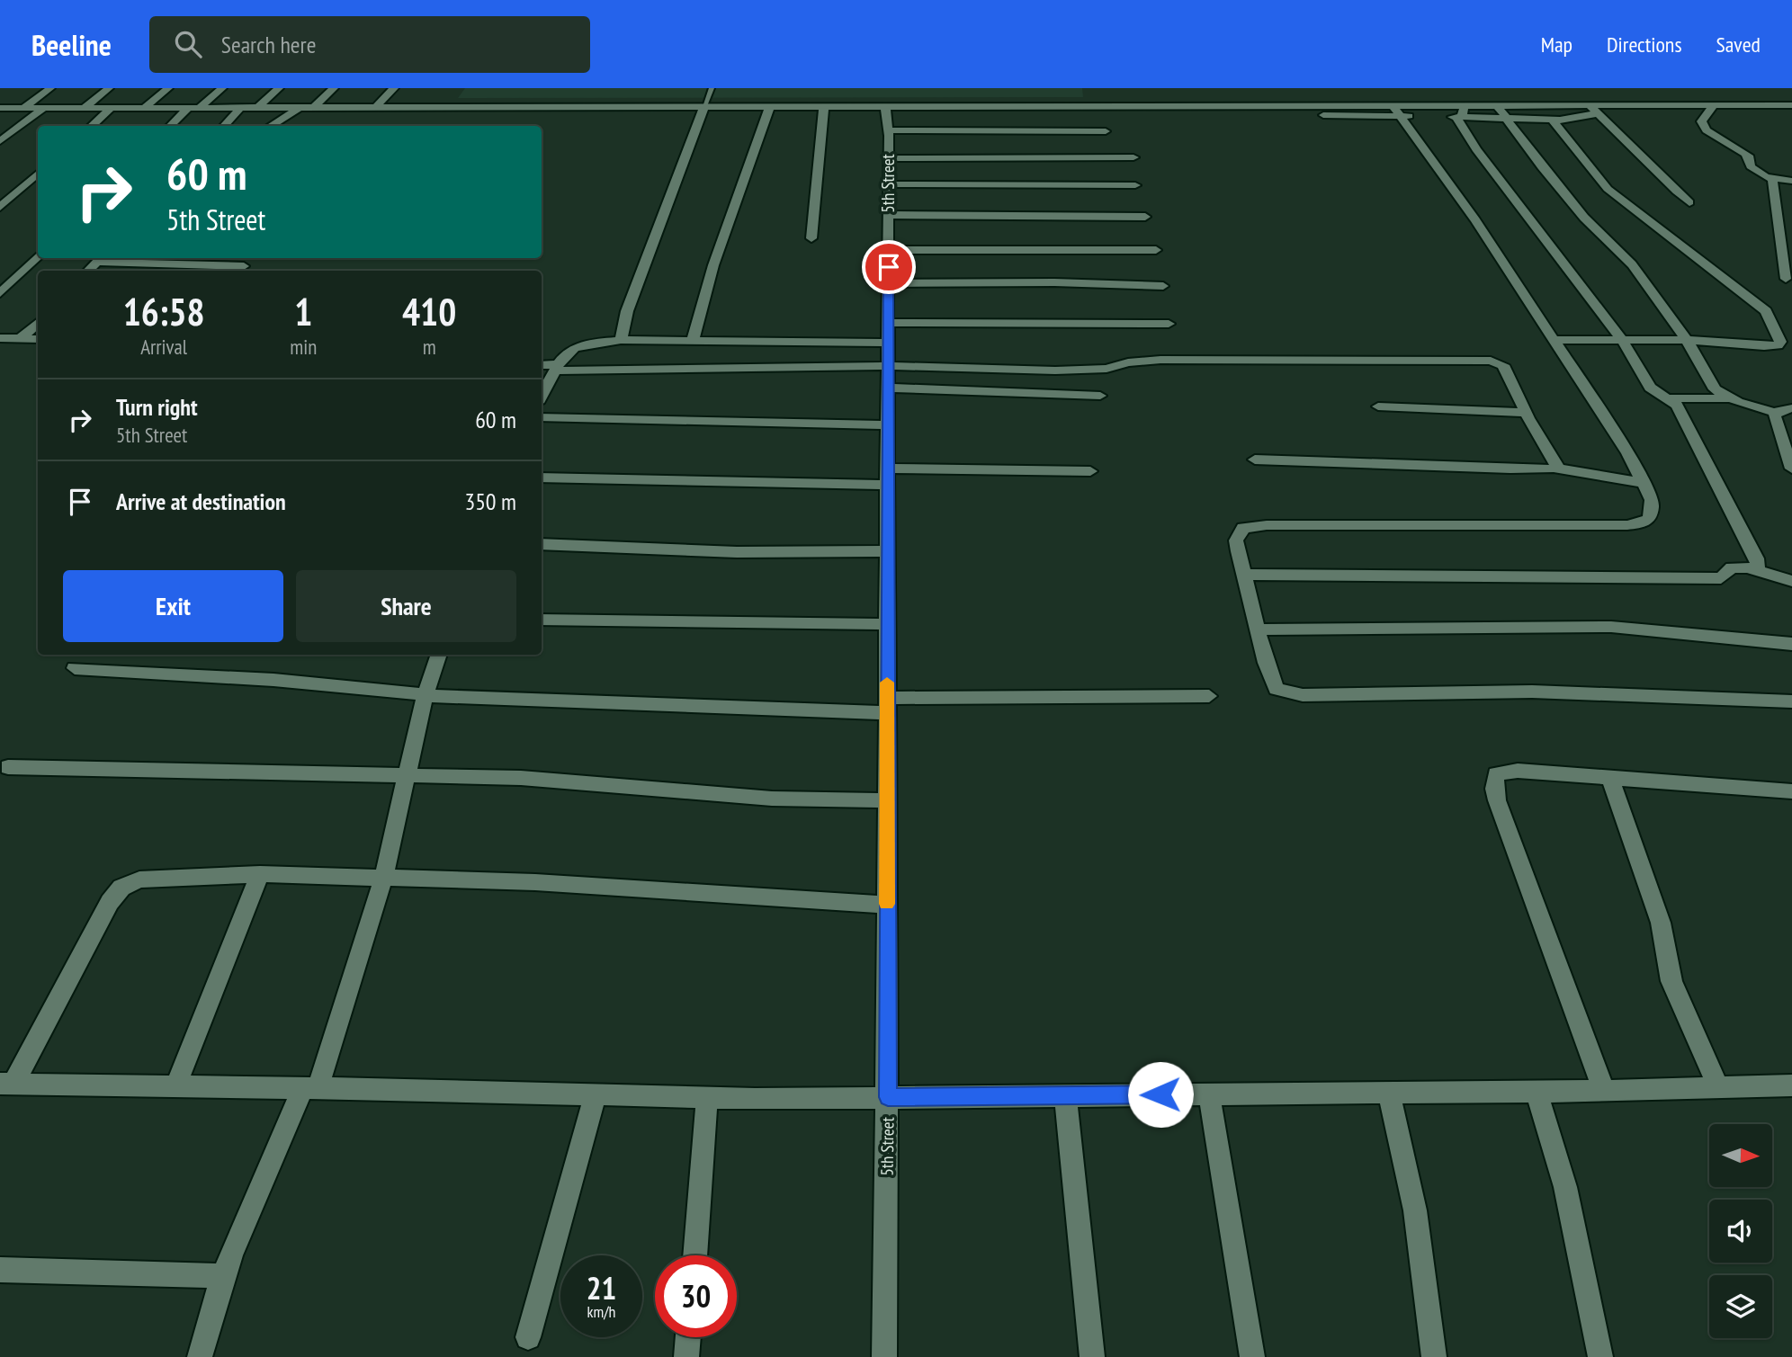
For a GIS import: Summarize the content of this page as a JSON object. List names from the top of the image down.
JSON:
{
  "streets": {
    "street": ["5th Street"]
  },
  "north": "right",
  "page": {
    "header": "Beeline",
    "search": "Search here",
    "nav": ["Map", "Directions", "Saved"],
    "turn": ["60 m", "5th Street"],
    "eta": [
      "16:58",
      "Arrival",
      "1",
      "min",
      "410",
      "m"
    ],
    "list": [
      {
        "name": "Turn right",
        "note": "5th Street",
        "value": "60 m"
      },
      {
        "name": "Arrive at destination",
        "value": "350 m"
      }
    ],
    "buttons": ["Exit", "Share"],
    "speed": "21 km/h",
    "limit": "30"
  }
}
